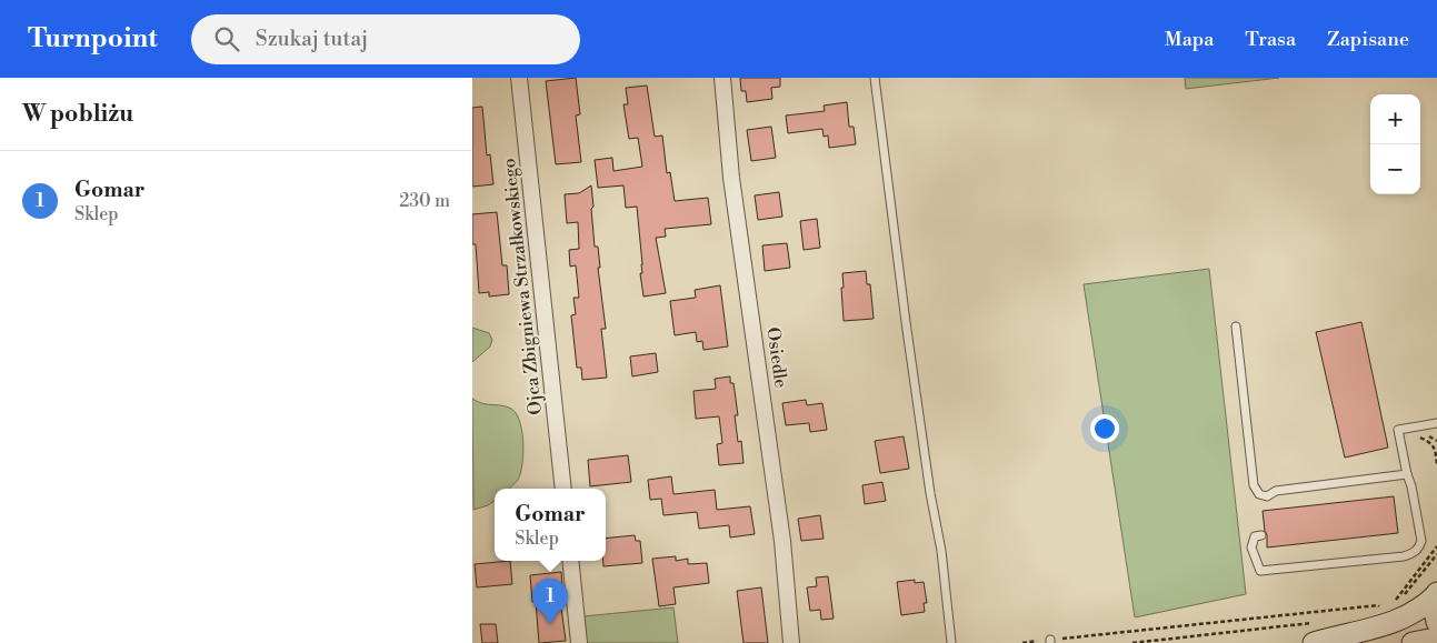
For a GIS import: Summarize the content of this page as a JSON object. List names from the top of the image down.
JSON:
{
  "streets": {
    "street": ["Ojca Zbigniewa Strzałkowskiego", "Osiedle"]
  },
  "page": {
    "header": "Turnpoint",
    "search": "Szukaj tutaj",
    "nav": ["Mapa", "Trasa", "Zapisane"],
    "heading": "W pobliżu",
    "map_buttons": ["+", "−"],
    "list": [
      {
        "mark": "1",
        "name": "Gomar",
        "note": "Sklep",
        "value": "230 m"
      }
    ],
    "popup": ["Gomar", "Sklep"],
    "pins": "1"
  }
}
